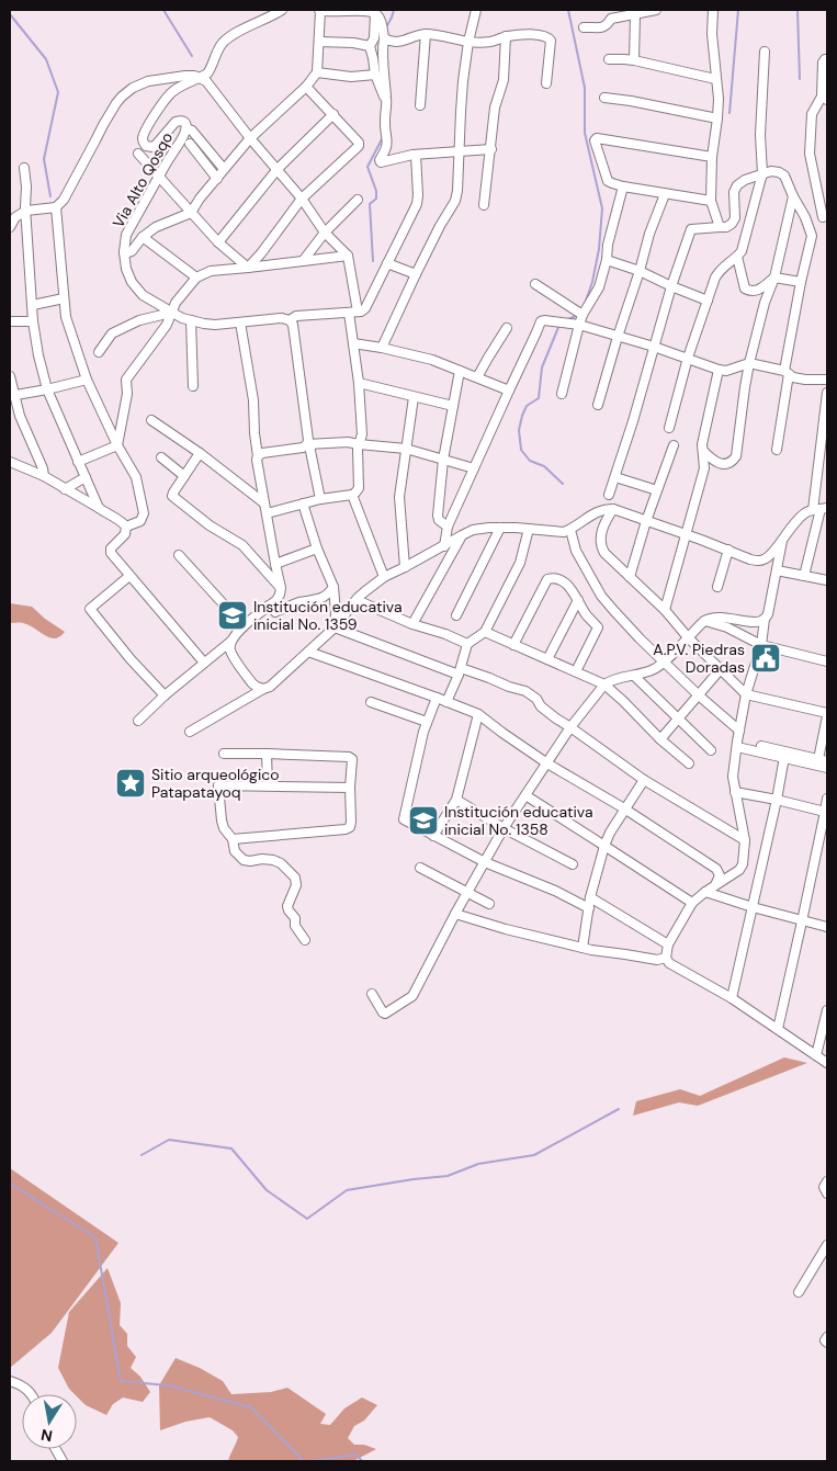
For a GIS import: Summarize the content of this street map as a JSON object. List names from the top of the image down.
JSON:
{
  "streets": {
    "street": ["Via Alto Qosqo"]
  },
  "places": {
    "school or university": ["Institución educativa inicial No. 1359", "Institución educativa inicial No. 1358"],
    "public building": ["A.P.V. Piedras Doradas"],
    "place": ["Sitio arqueológico Patapatayoq"]
  },
  "north": "bottom"
}
